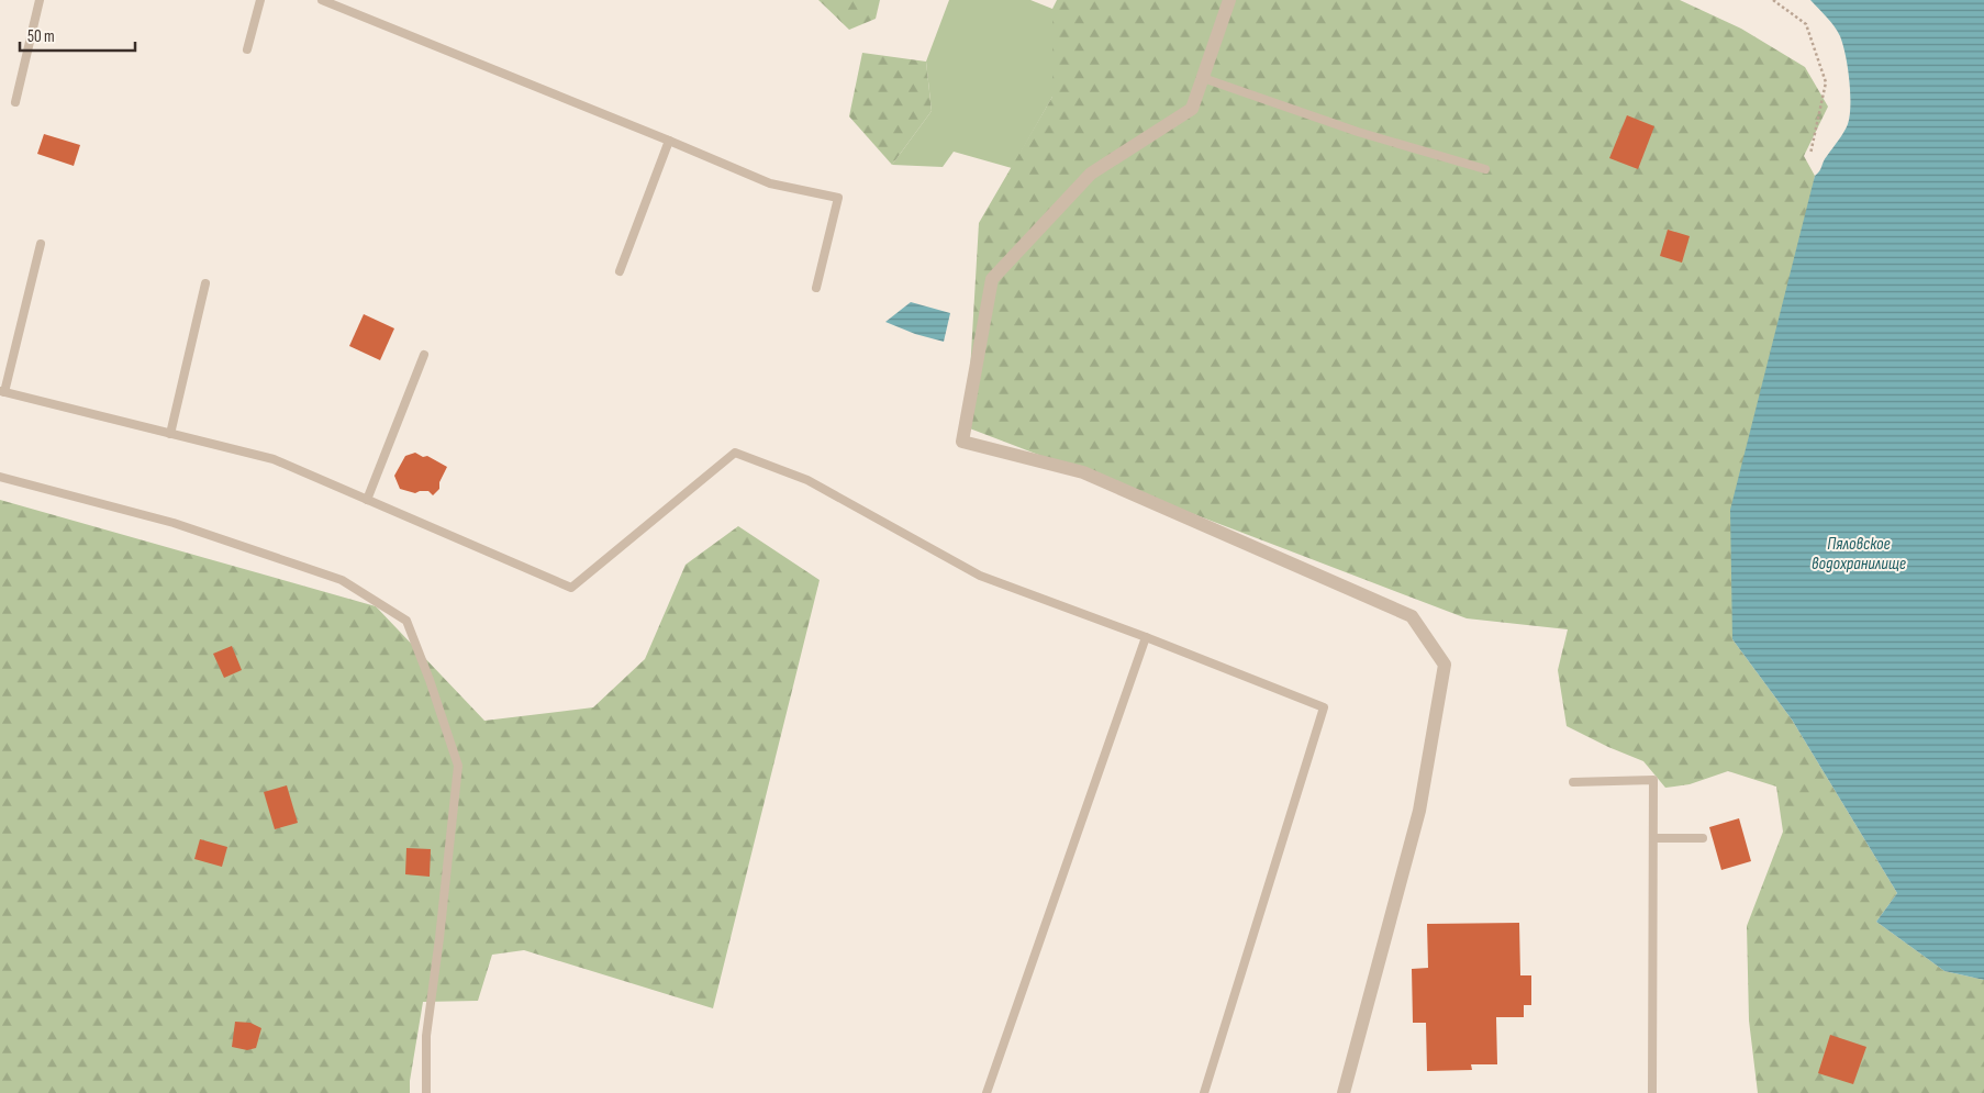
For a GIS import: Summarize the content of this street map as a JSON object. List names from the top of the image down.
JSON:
{
  "water": ["Пяловское водохранилище"],
  "scale_bar": "50 m"
}
